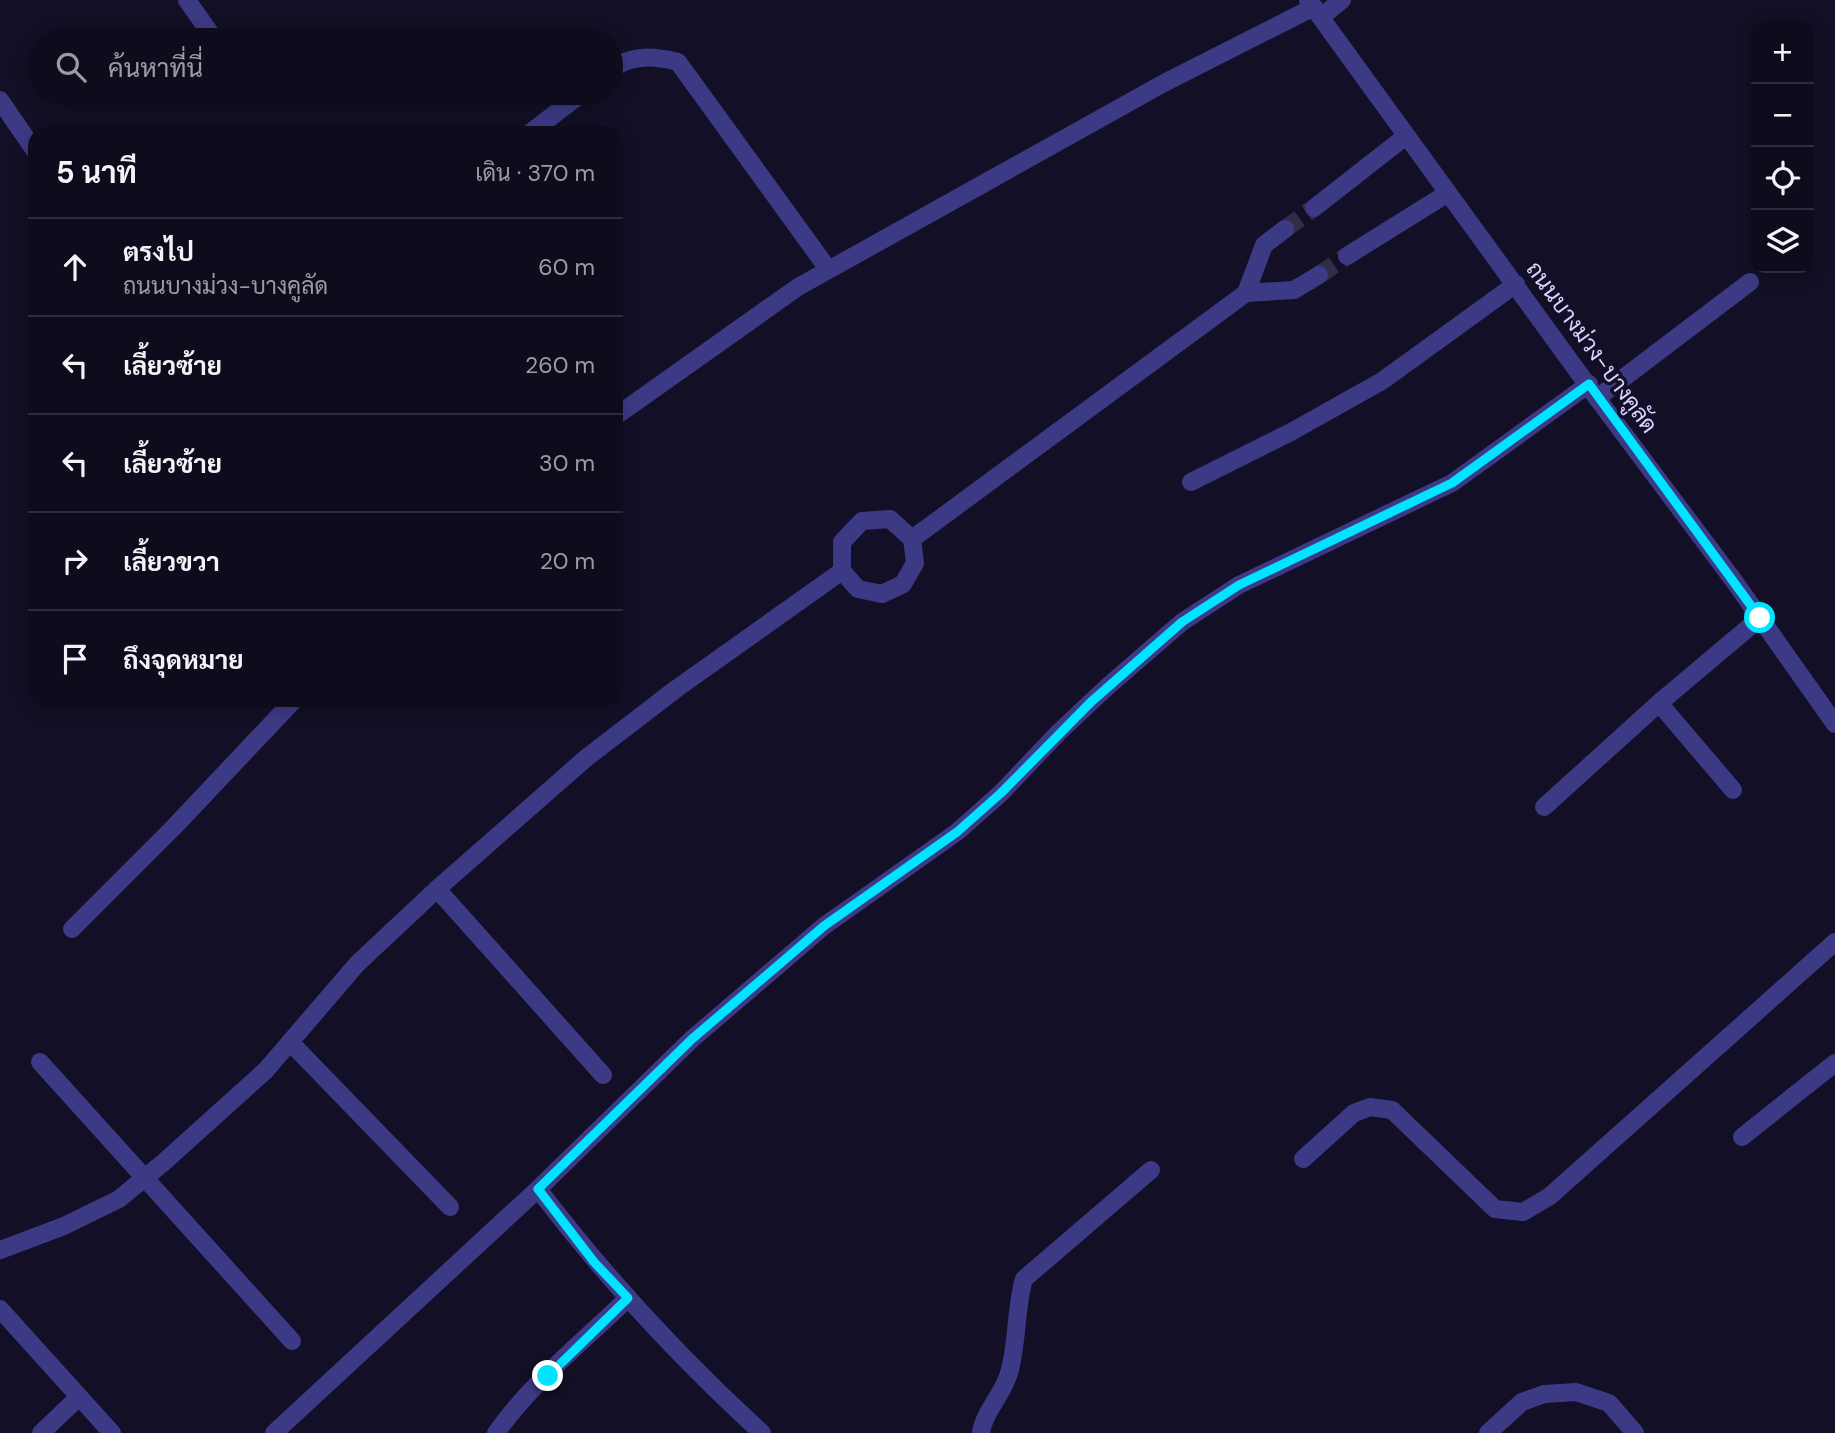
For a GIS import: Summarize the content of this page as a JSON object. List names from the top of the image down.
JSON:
{
  "streets": {
    "street": ["ถนนบางม่วง-บางคูลัด"]
  },
  "page": {
    "map_buttons": ["+", "−"],
    "search": "ค้นหาที่นี่",
    "heading": ["5 นาที", "เดิน · 370 m"],
    "list": [
      ["ตรงไป", "ถนนบางม่วง-บางคูลัด", "60 m"],
      ["เลี้ยวซ้าย", "260 m"],
      ["เลี้ยวซ้าย", "30 m"],
      ["เลี้ยวขวา", "20 m"],
      "ถึงจุดหมาย"
    ]
  }
}
